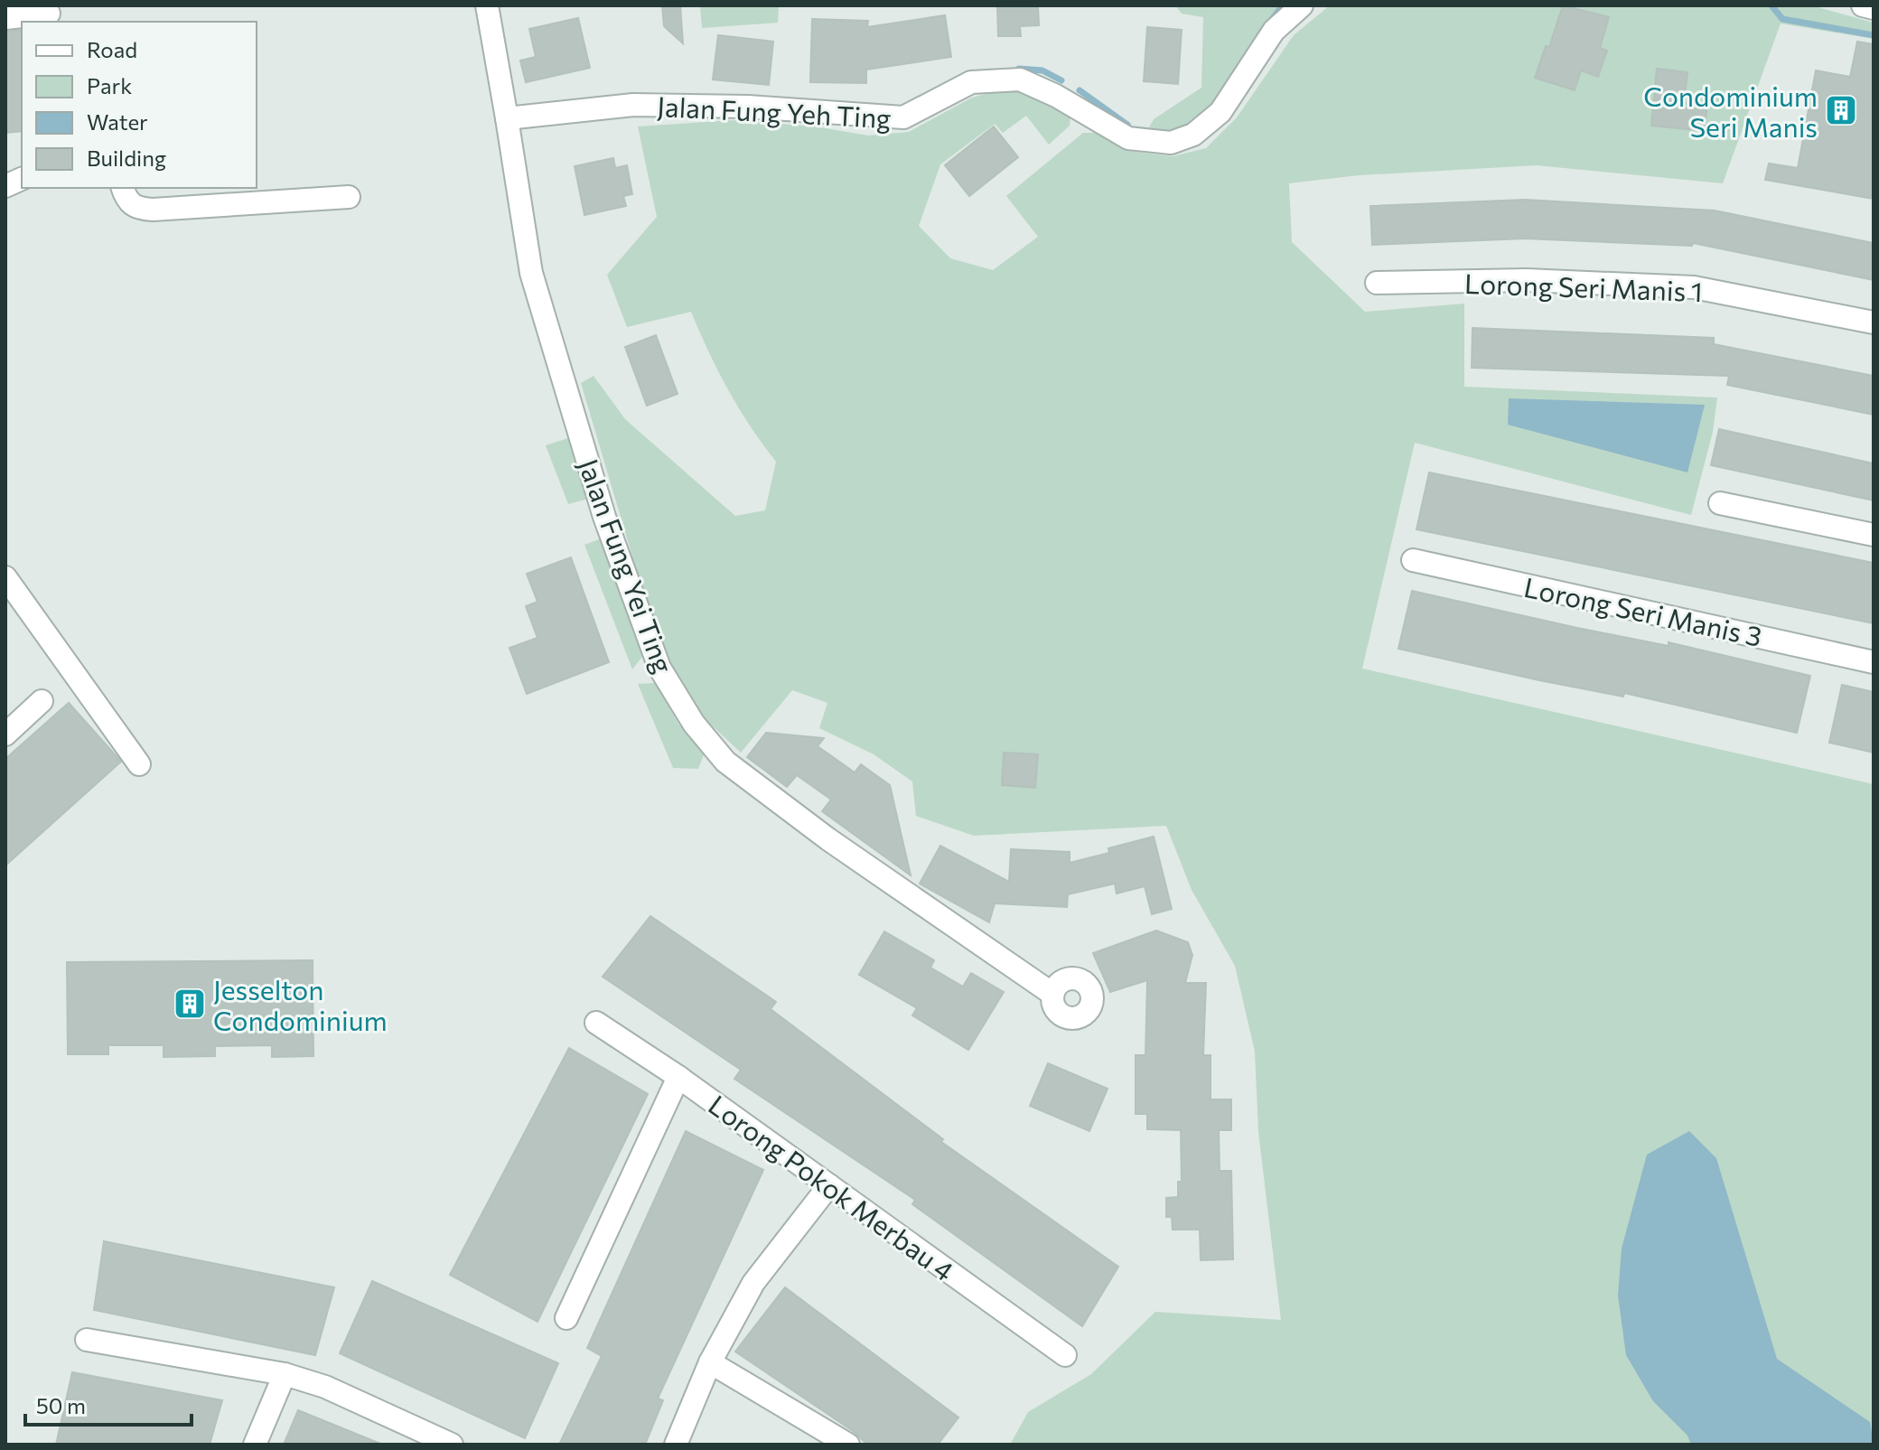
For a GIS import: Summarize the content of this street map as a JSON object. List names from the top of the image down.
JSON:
{
  "streets": {
    "street": [
      "Jalan Fung Yeh Ting",
      "Lorong Seri Manis 1",
      "Jalan Fung Yei Ting",
      "Lorong Seri Manis 3",
      "Lorong Pokok Merbau 4"
    ]
  },
  "crossings": [
    ["Jalan Fung Yeh Ting", "Jalan Fung Yei Ting"]
  ],
  "places": {
    "building": ["Condominium Seri Manis", "Jesselton Condominium"]
  },
  "legend": [
    "Road",
    "Park",
    "Water",
    "Building"
  ],
  "scale_bar": "50 m"
}
